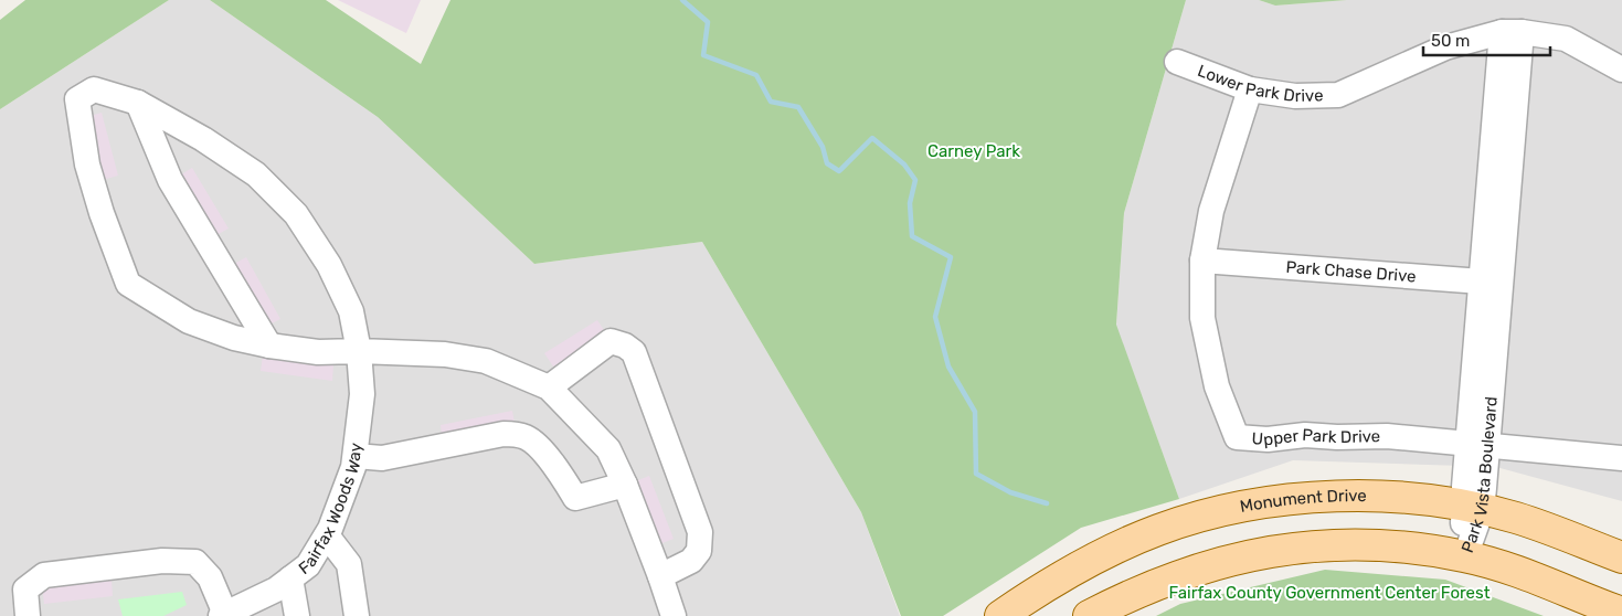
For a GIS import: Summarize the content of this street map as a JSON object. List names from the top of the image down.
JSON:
{
  "streets": {
    "main road": ["Monument Drive"],
    "street": [
      "Lower Park Drive",
      "Park Chase Drive",
      "Upper Park Drive",
      "Park Vista Boulevard",
      "Fairfax Woods Way"
    ]
  },
  "crossings": [
    ["Lower Park Drive", "Upper Park Drive"],
    ["Lower Park Drive", "Park Vista Boulevard"],
    ["Park Chase Drive", "Upper Park Drive"],
    ["Park Chase Drive", "Park Vista Boulevard"],
    ["Upper Park Drive", "Park Vista Boulevard"],
    ["Park Vista Boulevard", "Monument Drive"]
  ],
  "parks": ["Carney Park", "Fairfax County Government Center Forest"],
  "scale_bar": "50 m"
}
